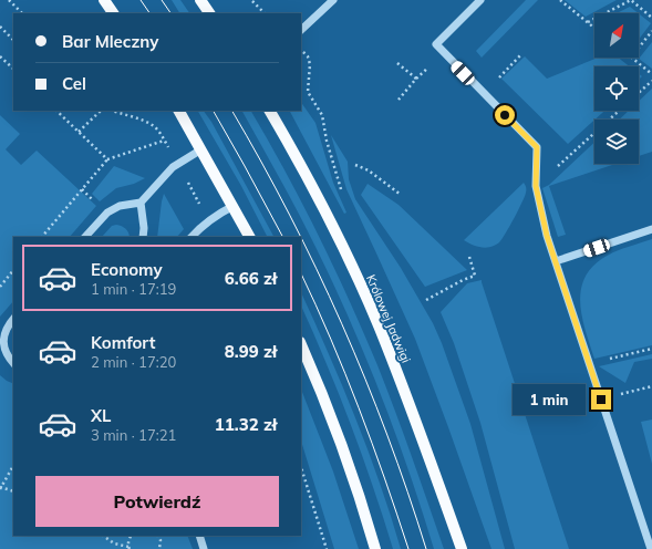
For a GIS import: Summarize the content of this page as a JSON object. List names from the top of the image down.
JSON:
{
  "streets": {
    "main road": ["Królowej Jadwigi"]
  },
  "north": "top right",
  "page": {
    "banner": ["Bar Mleczny", "Cel"],
    "list": [
      {
        "name": "Economy",
        "note": "1 min · 17:19",
        "value": "6.66 zł"
      },
      {
        "name": "Komfort",
        "note": "2 min · 17:20",
        "value": "8.99 zł"
      },
      {
        "name": "XL",
        "note": "3 min · 17:21",
        "value": "11.32 zł"
      }
    ],
    "bubble": "1 min",
    "buttons": "Potwierdź"
  }
}
